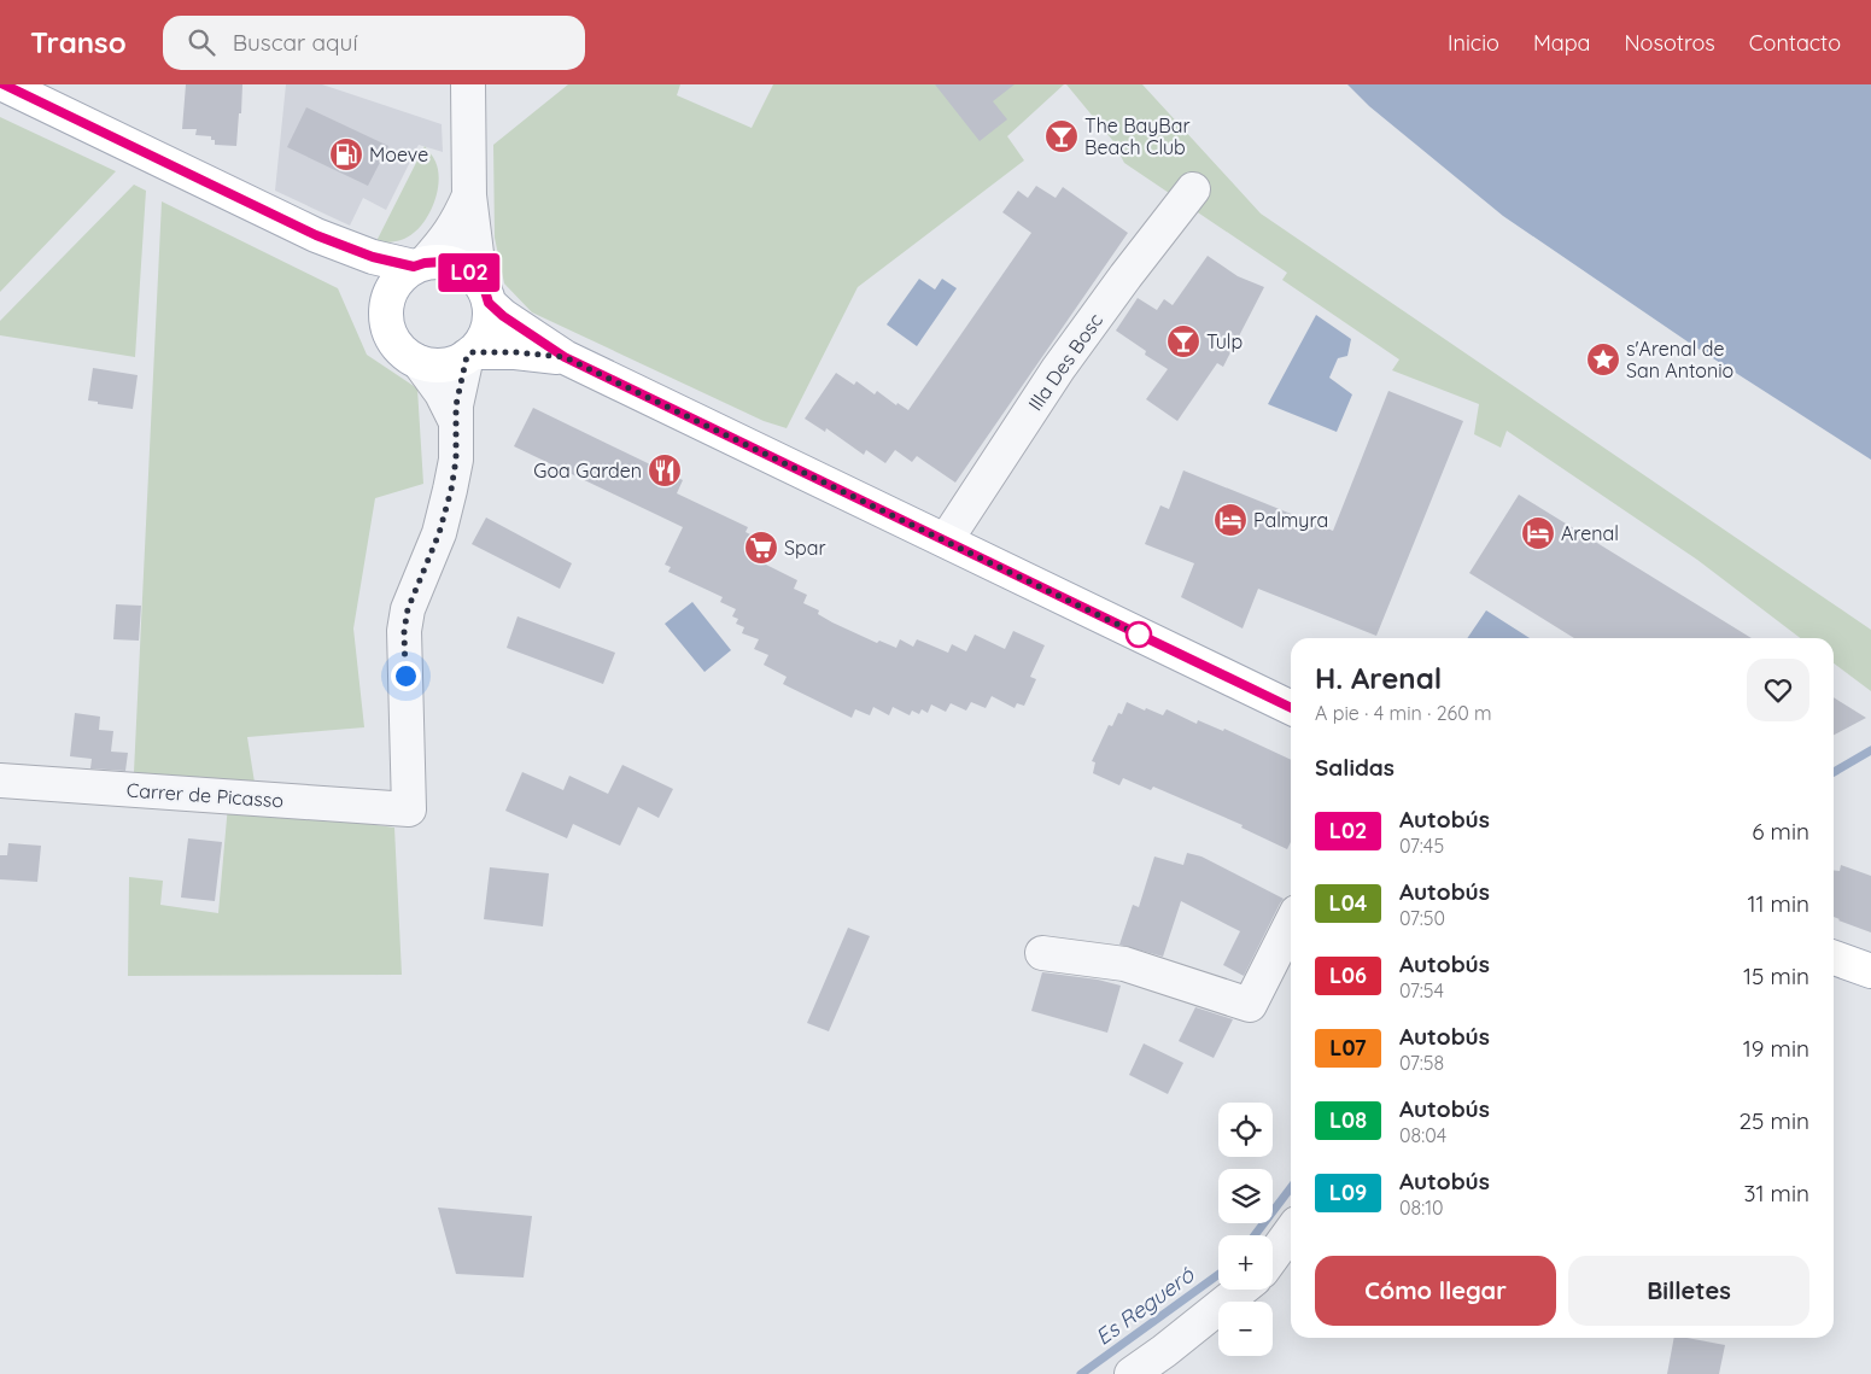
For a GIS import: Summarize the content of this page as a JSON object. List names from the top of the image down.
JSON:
{
  "streets": {
    "street": ["Illa Des Bosc", "Carrer de Picasso"]
  },
  "water": ["Es Regueró"],
  "places": {
    "bar": ["The BayBar Beach Club", "Tulp"],
    "fuel station": ["Moeve"],
    "place": ["s'Arenal de San Antonio"],
    "restaurant": ["Goa Garden"],
    "hotel": ["Palmyra", "Arenal"],
    "supermarket": ["Spar"]
  },
  "lines": ["bus line L02"],
  "page": {
    "header": "Transo",
    "search": "Buscar aquí",
    "nav": [
      "Inicio",
      "Mapa",
      "Nosotros",
      "Contacto"
    ],
    "on_map": "L02",
    "heading": [
      ["H. Arenal", "A pie · 4 min · 260 m"],
      "Salidas"
    ],
    "list": [
      {
        "mark": "L02",
        "name": "Autobús",
        "note": "07:45",
        "value": "6 min"
      },
      {
        "mark": "L04",
        "name": "Autobús",
        "note": "07:50",
        "value": "11 min"
      },
      {
        "mark": "L06",
        "name": "Autobús",
        "note": "07:54",
        "value": "15 min"
      },
      {
        "mark": "L07",
        "name": "Autobús",
        "note": "07:58",
        "value": "19 min"
      },
      {
        "mark": "L08",
        "name": "Autobús",
        "note": "08:04",
        "value": "25 min"
      },
      {
        "mark": "L09",
        "name": "Autobús",
        "note": "08:10",
        "value": "31 min"
      }
    ],
    "map_buttons": ["+", "−"],
    "buttons": ["Cómo llegar", "Billetes"]
  }
}
